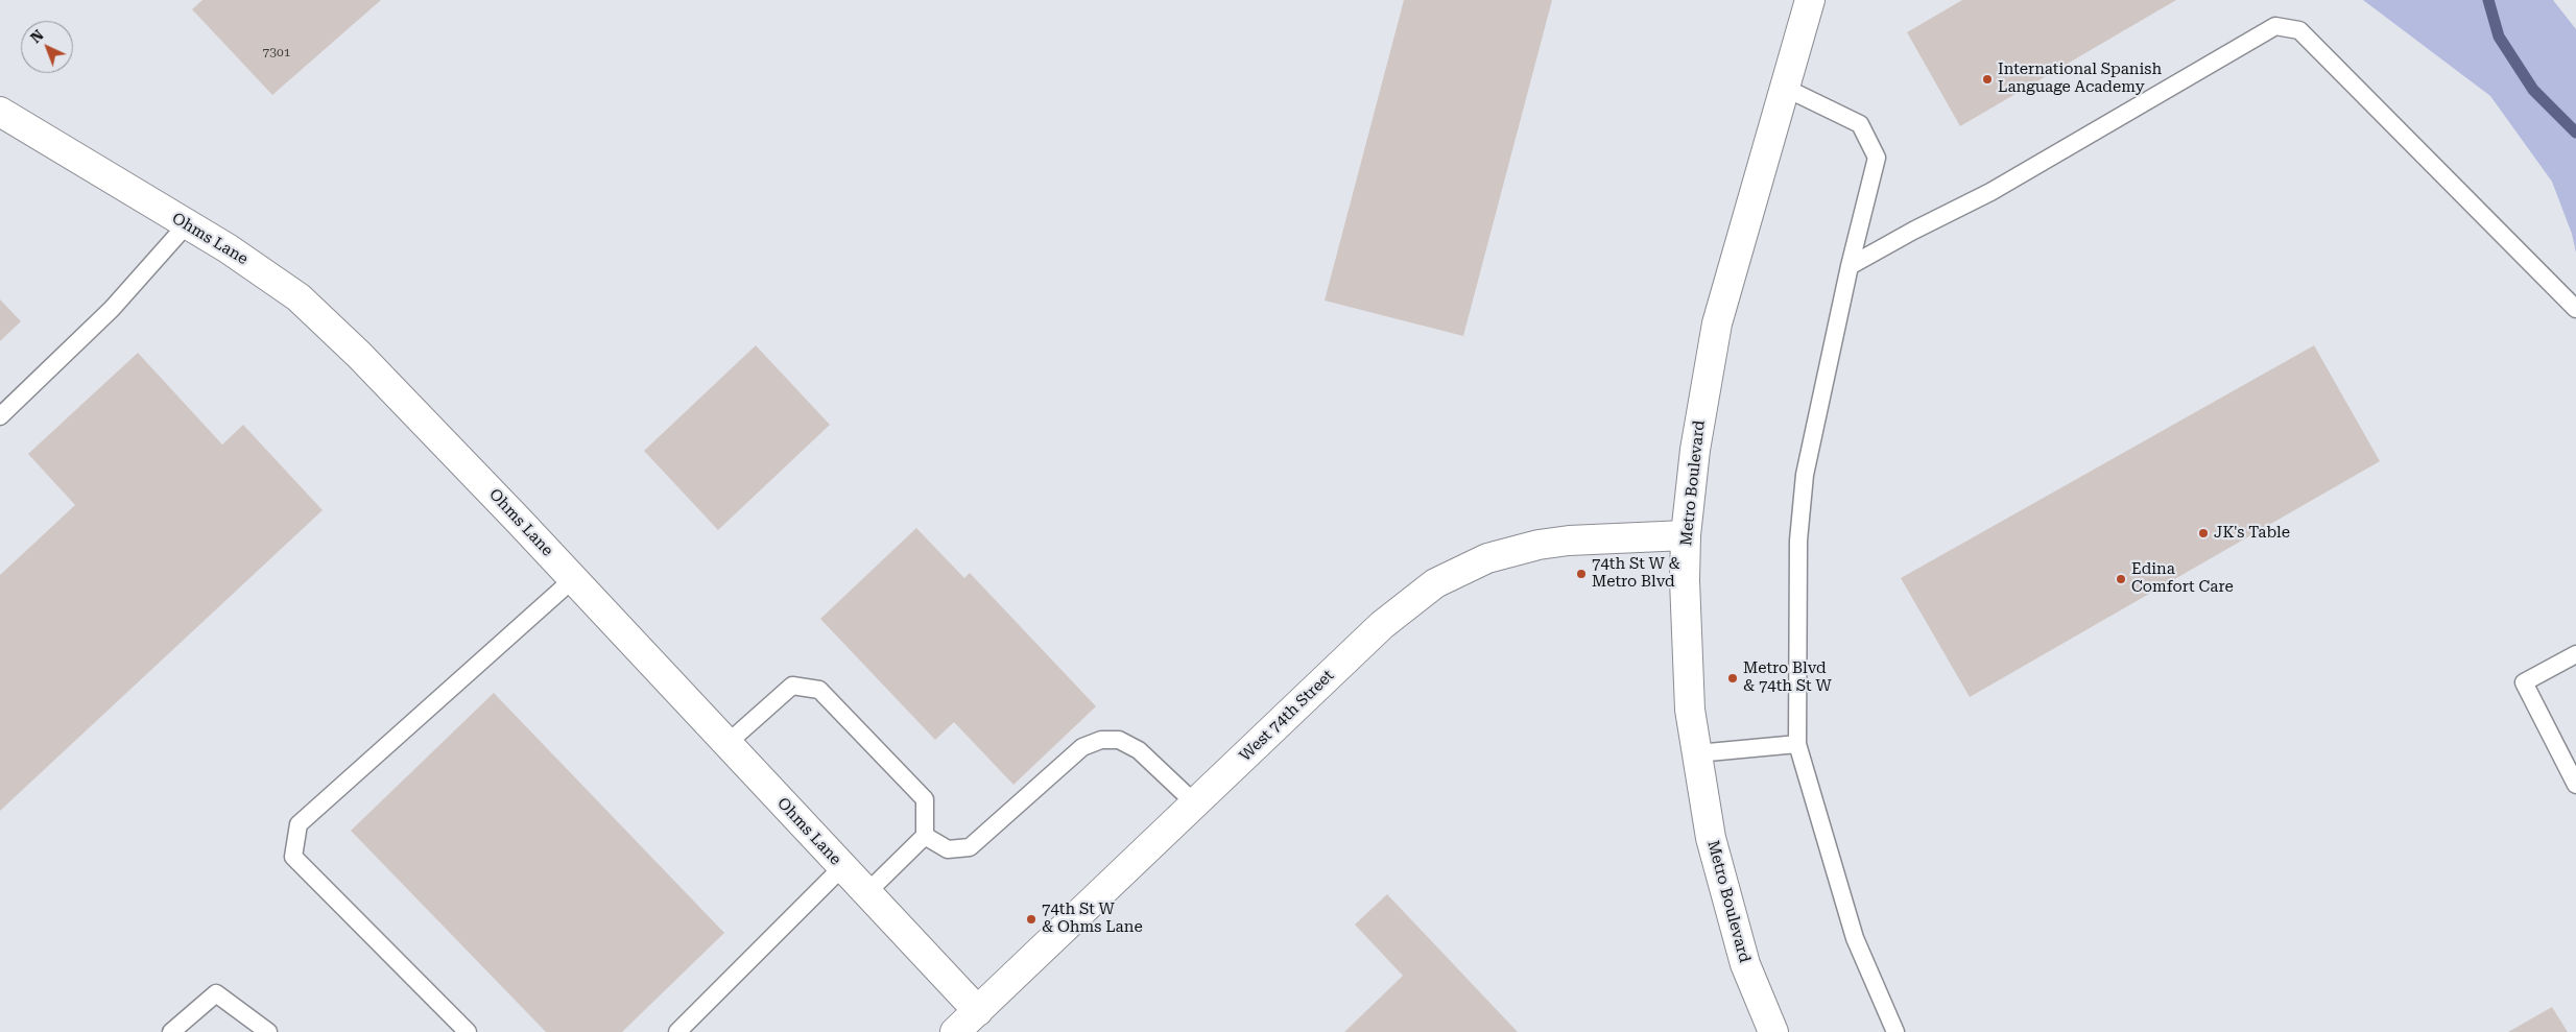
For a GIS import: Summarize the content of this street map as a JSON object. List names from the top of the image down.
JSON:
{
  "streets": {
    "street": ["Ohms Lane", "Metro Boulevard", "West 74th Street"]
  },
  "crossings": [
    ["Ohms Lane", "West 74th Street"],
    ["Metro Boulevard", "West 74th Street"]
  ],
  "places": [
    "International Spanish Language Academy",
    "JK's Table",
    "74th St W & Metro Blvd",
    "Edina Comfort Care",
    "Metro Blvd & 74th St W",
    "74th St W & Ohms Lane"
  ],
  "house_numbers": ["7301"],
  "north": "top left"
}
